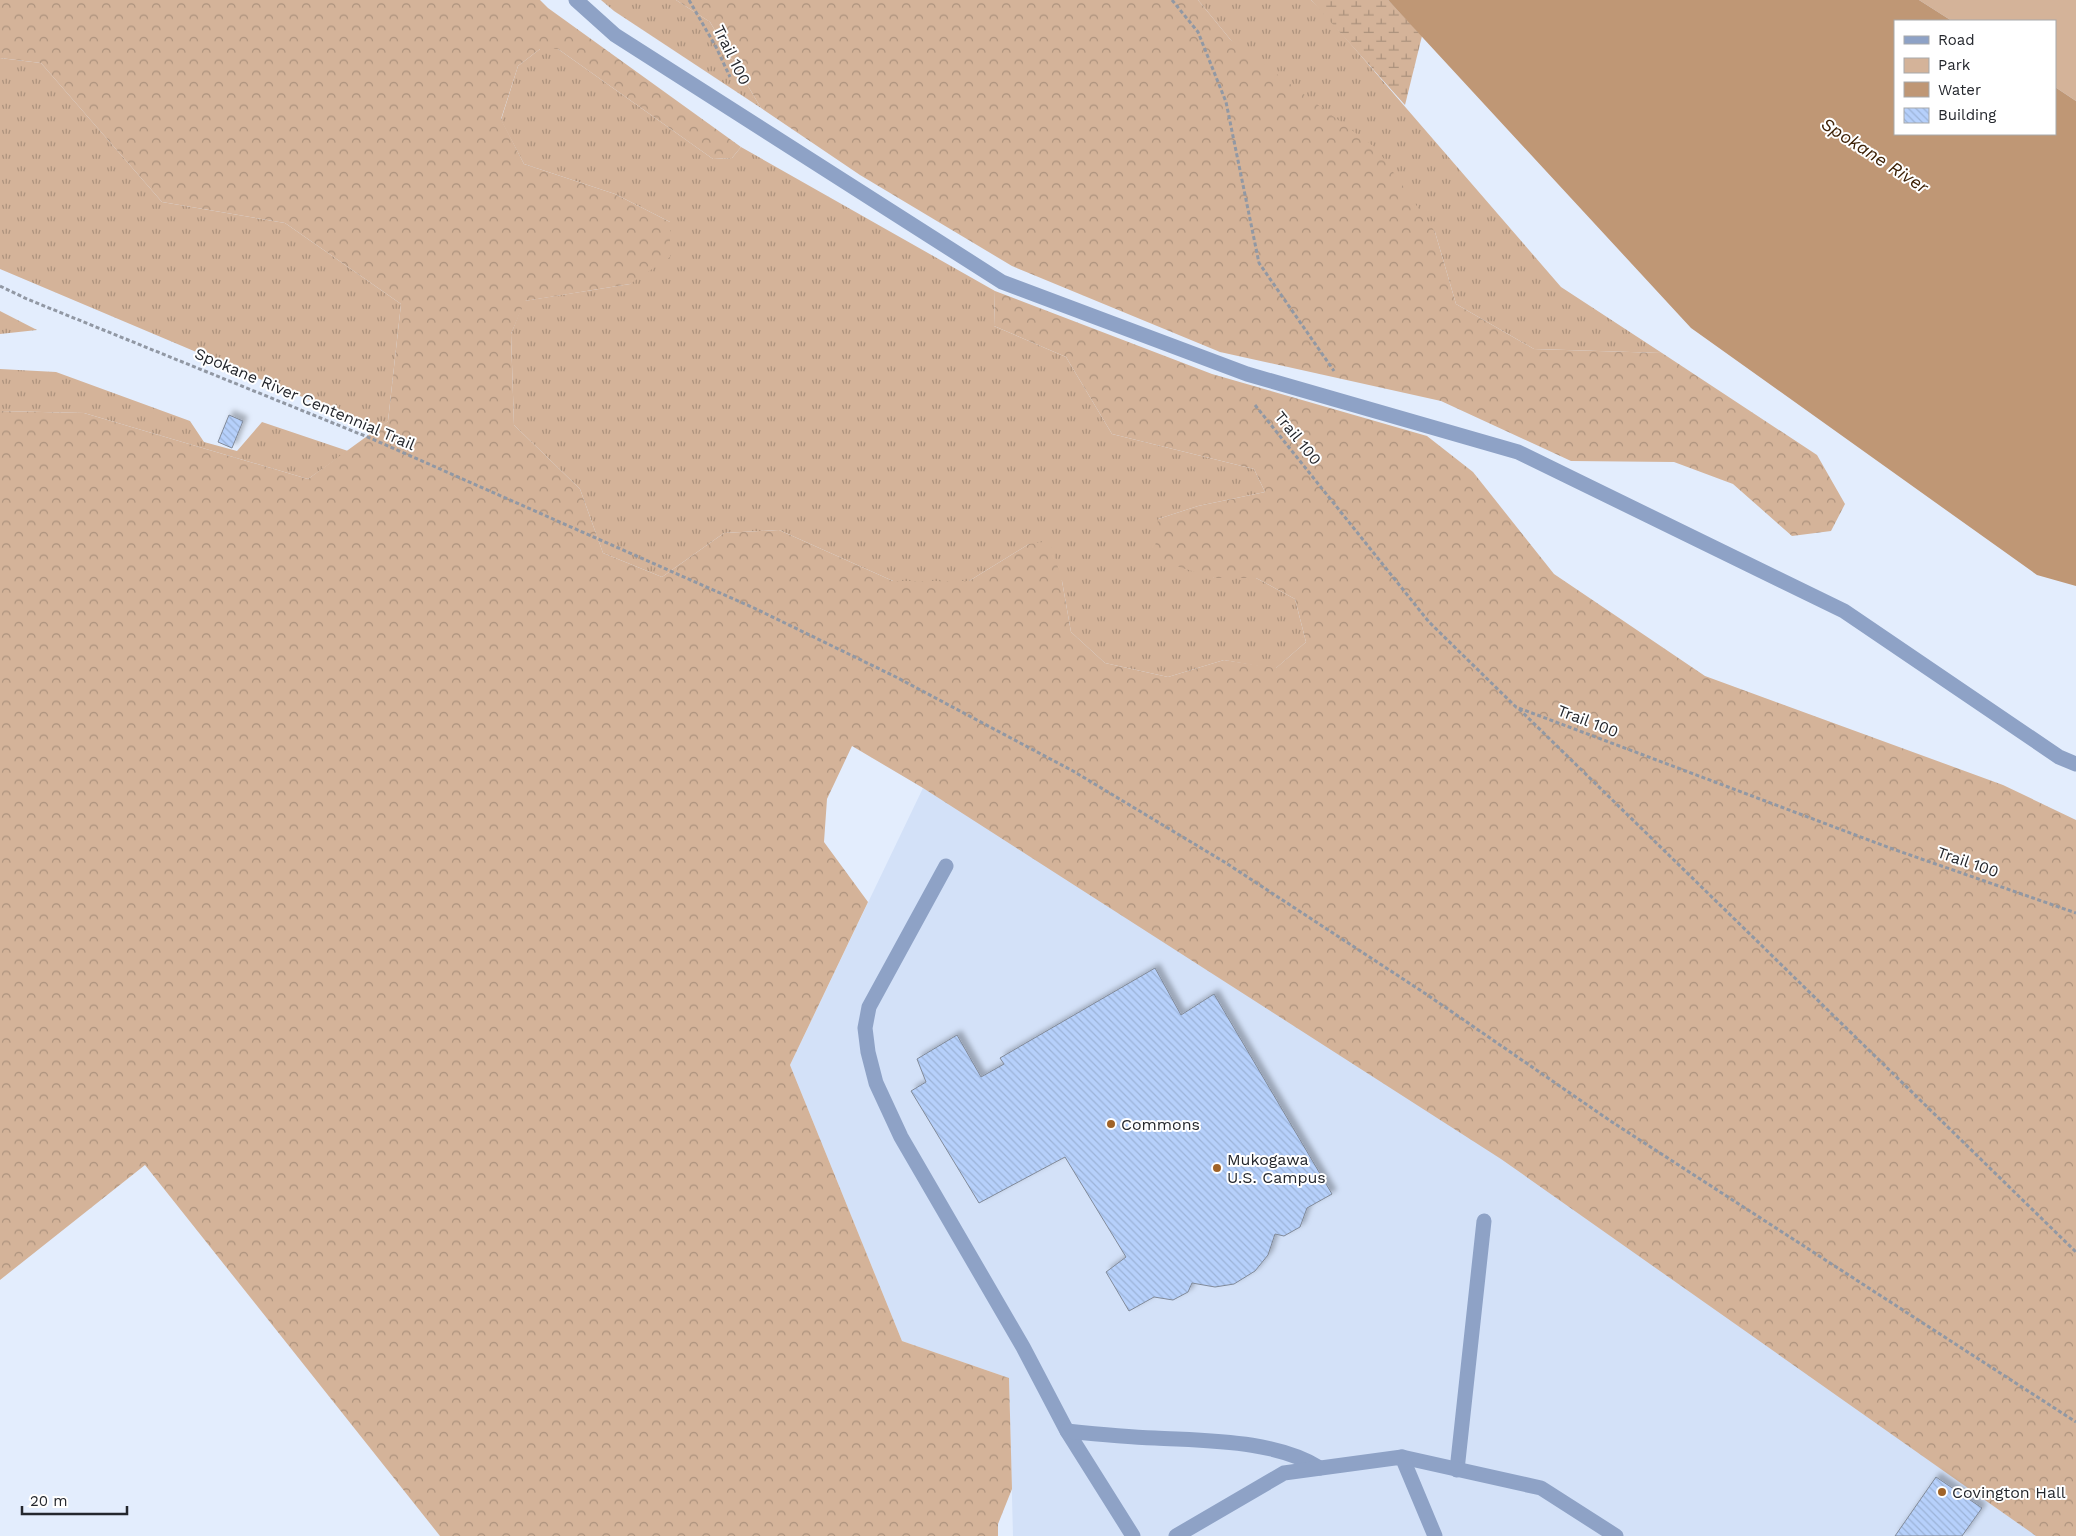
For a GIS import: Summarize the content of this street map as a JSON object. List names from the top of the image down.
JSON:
{
  "streets": {
    "path": ["Trail 100", "Spokane River Centennial Trail"]
  },
  "water": ["Spokane River"],
  "places": ["Commons", "Mukogawa U.S. Campus", "Covington Hall"],
  "legend": [
    "Road",
    "Park",
    "Water",
    "Building"
  ],
  "scale_bar": "20 m"
}
